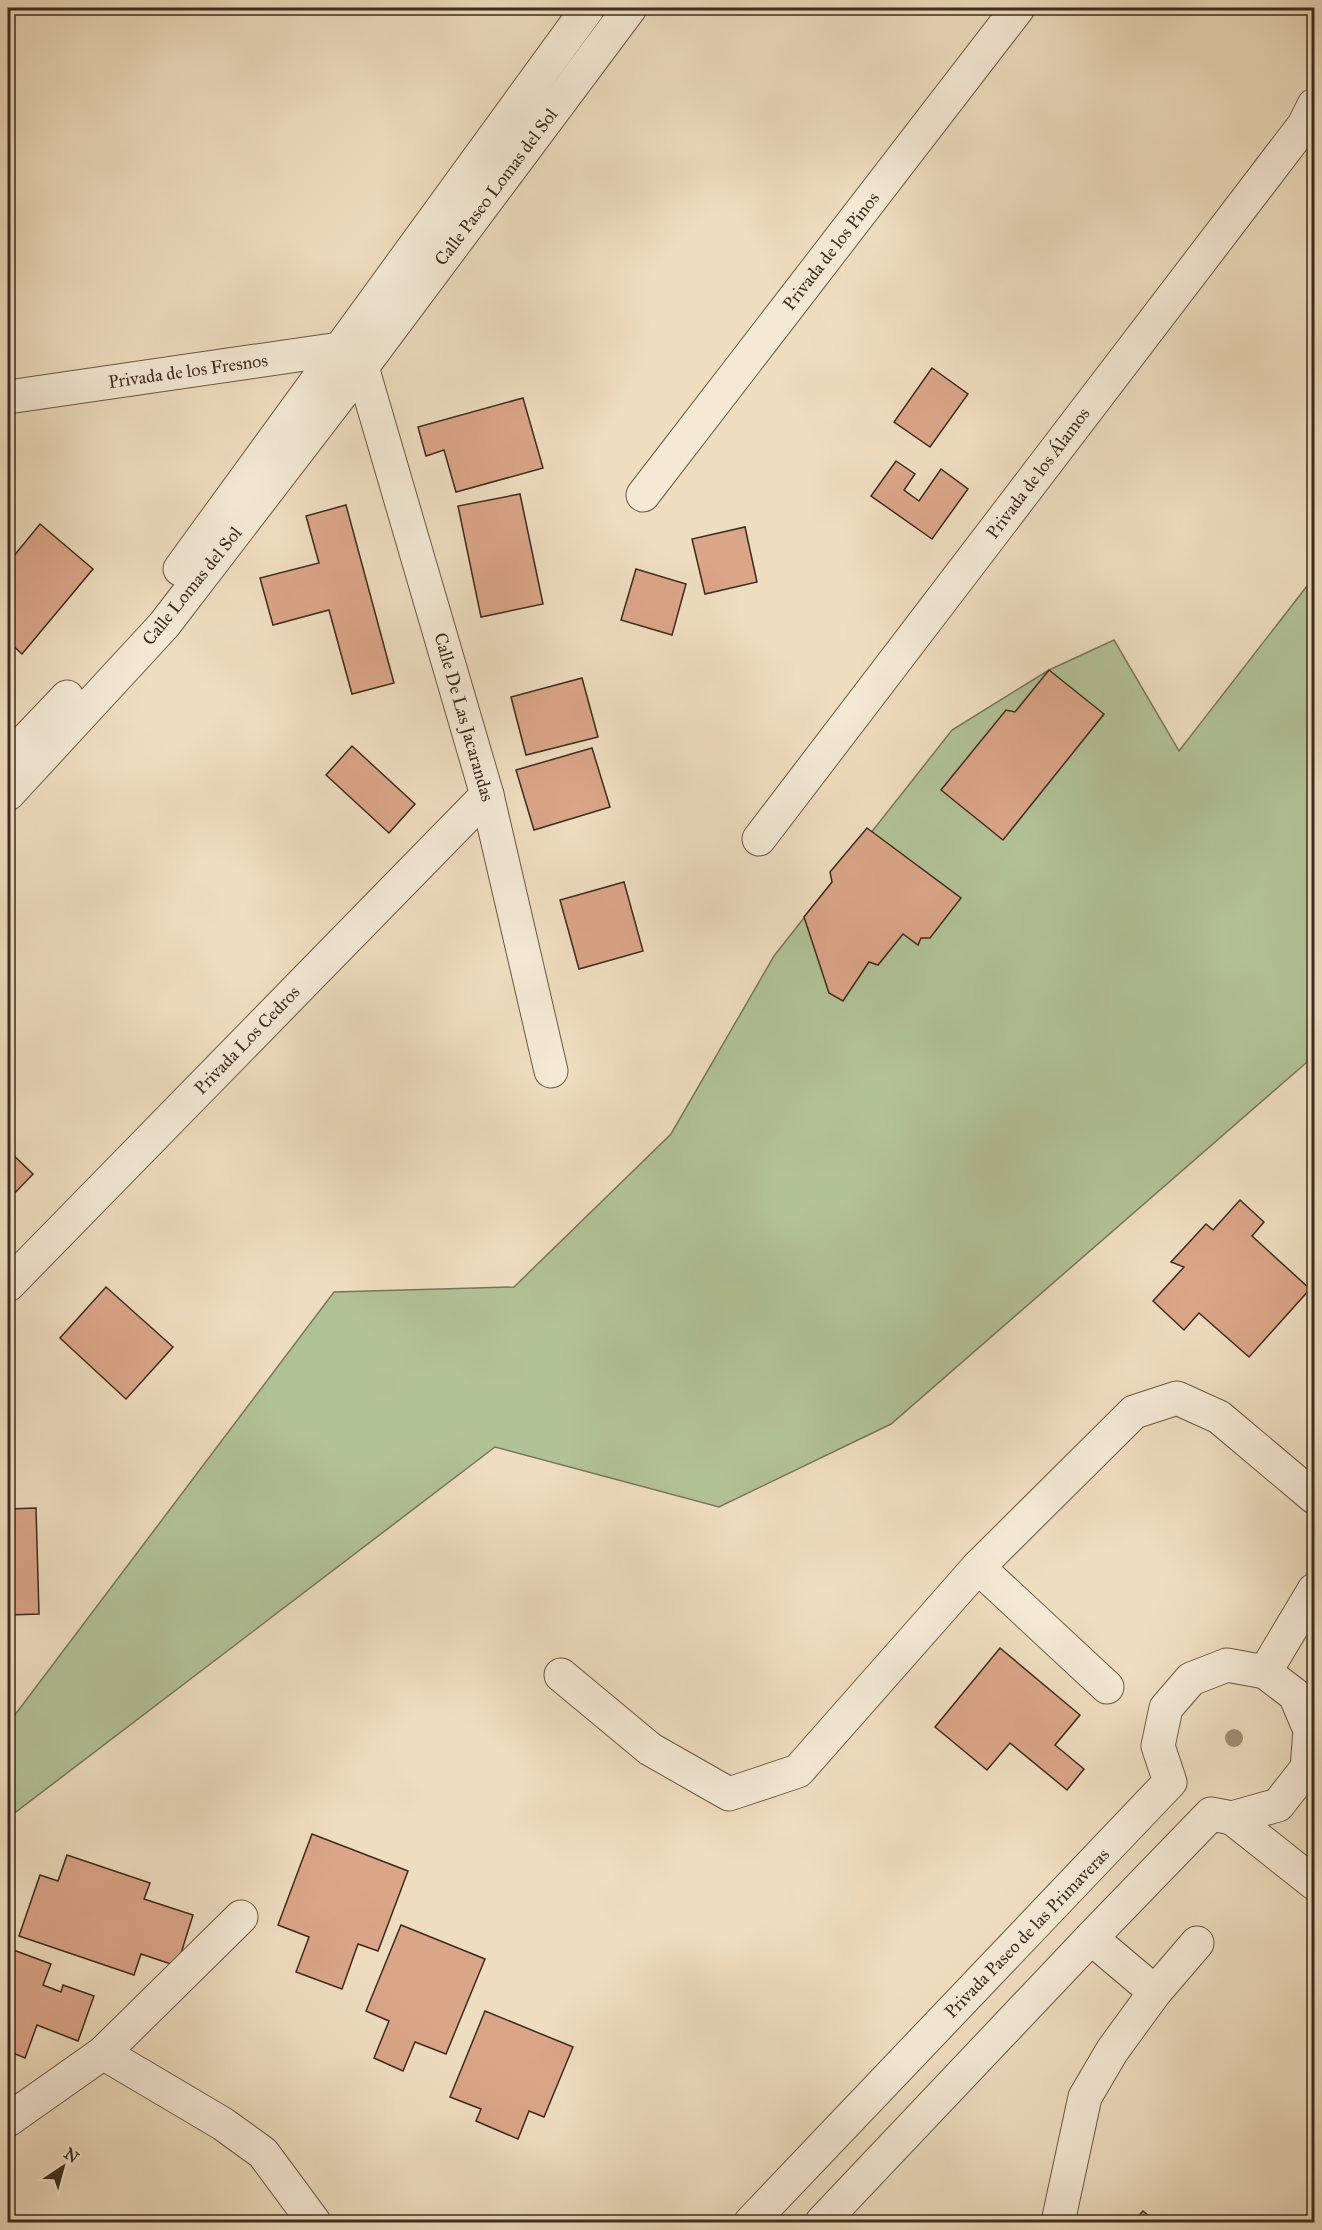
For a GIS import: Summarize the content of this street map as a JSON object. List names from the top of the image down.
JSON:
{
  "streets": {
    "street": [
      "Calle Paseo Lomas del Sol",
      "Privada de los Pinos",
      "Privada de los Fresnos",
      "Privada de los Álamos",
      "Calle Lomas del Sol",
      "Calle De Las Jacarandas",
      "Privada Los Cedros",
      "Privada Paseo de las Primaveras"
    ]
  },
  "crossings": [
    ["Calle Paseo Lomas del Sol", "Privada de los Fresnos"],
    ["Calle Paseo Lomas del Sol", "Calle Lomas del Sol"],
    ["Calle Paseo Lomas del Sol", "Calle De Las Jacarandas"],
    ["Privada de los Fresnos", "Calle Lomas del Sol"],
    ["Privada de los Fresnos", "Calle De Las Jacarandas"],
    ["Calle Lomas del Sol", "Calle De Las Jacarandas"],
    ["Calle De Las Jacarandas", "Privada Los Cedros"]
  ],
  "north": "top right"
}
